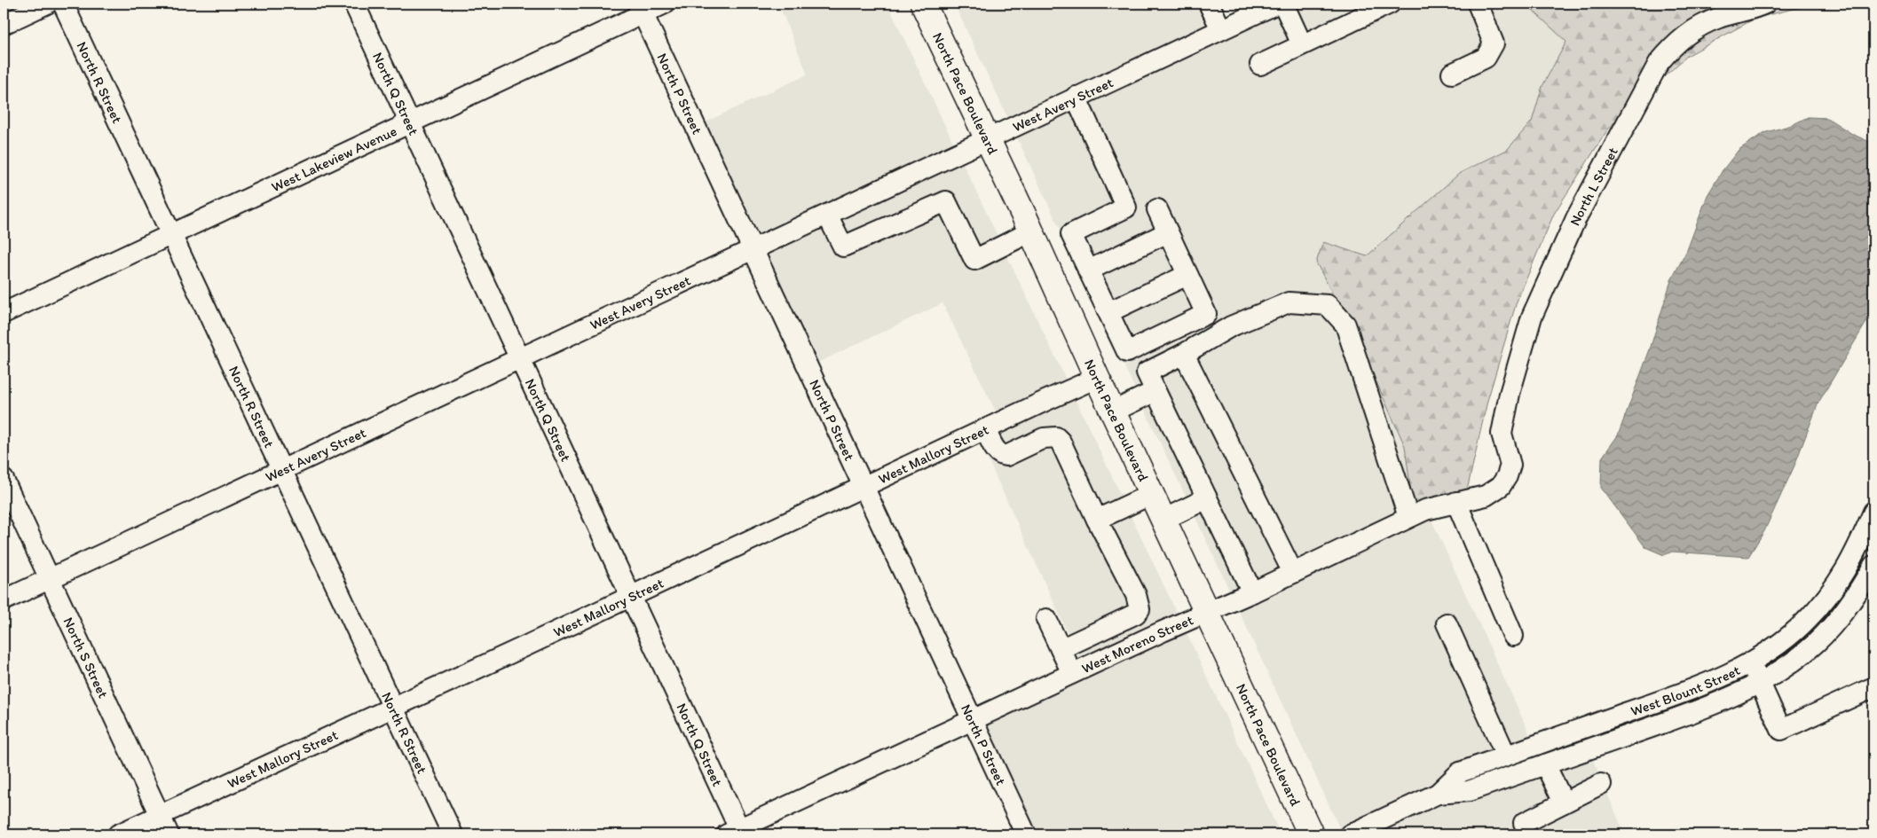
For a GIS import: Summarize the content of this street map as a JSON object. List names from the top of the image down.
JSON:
{
  "streets": {
    "main road": ["North Pace Boulevard"],
    "street": [
      "North R Street",
      "North Q Street",
      "North P Street",
      "West Avery Street",
      "West Lakeview Avenue",
      "North L Street",
      "West Mallory Street",
      "West Moreno Street",
      "North S Street",
      "West Blount Street"
    ]
  },
  "crossings": [
    ["North R Street", "West Avery Street"],
    ["North R Street", "West Lakeview Avenue"],
    ["North R Street", "West Mallory Street"],
    ["North Q Street", "West Avery Street"],
    ["North Q Street", "West Lakeview Avenue"],
    ["North Q Street", "West Mallory Street"],
    ["North Q Street", "West Moreno Street"],
    ["North P Street", "West Avery Street"],
    ["North P Street", "West Lakeview Avenue"],
    ["North P Street", "West Mallory Street"],
    ["North P Street", "West Moreno Street"],
    ["North Pace Boulevard", "West Avery Street"],
    ["North Pace Boulevard", "West Mallory Street"],
    ["North Pace Boulevard", "West Moreno Street"],
    ["West Avery Street", "North S Street"],
    ["North L Street", "West Moreno Street"],
    ["West Mallory Street", "North S Street"]
  ]
}
